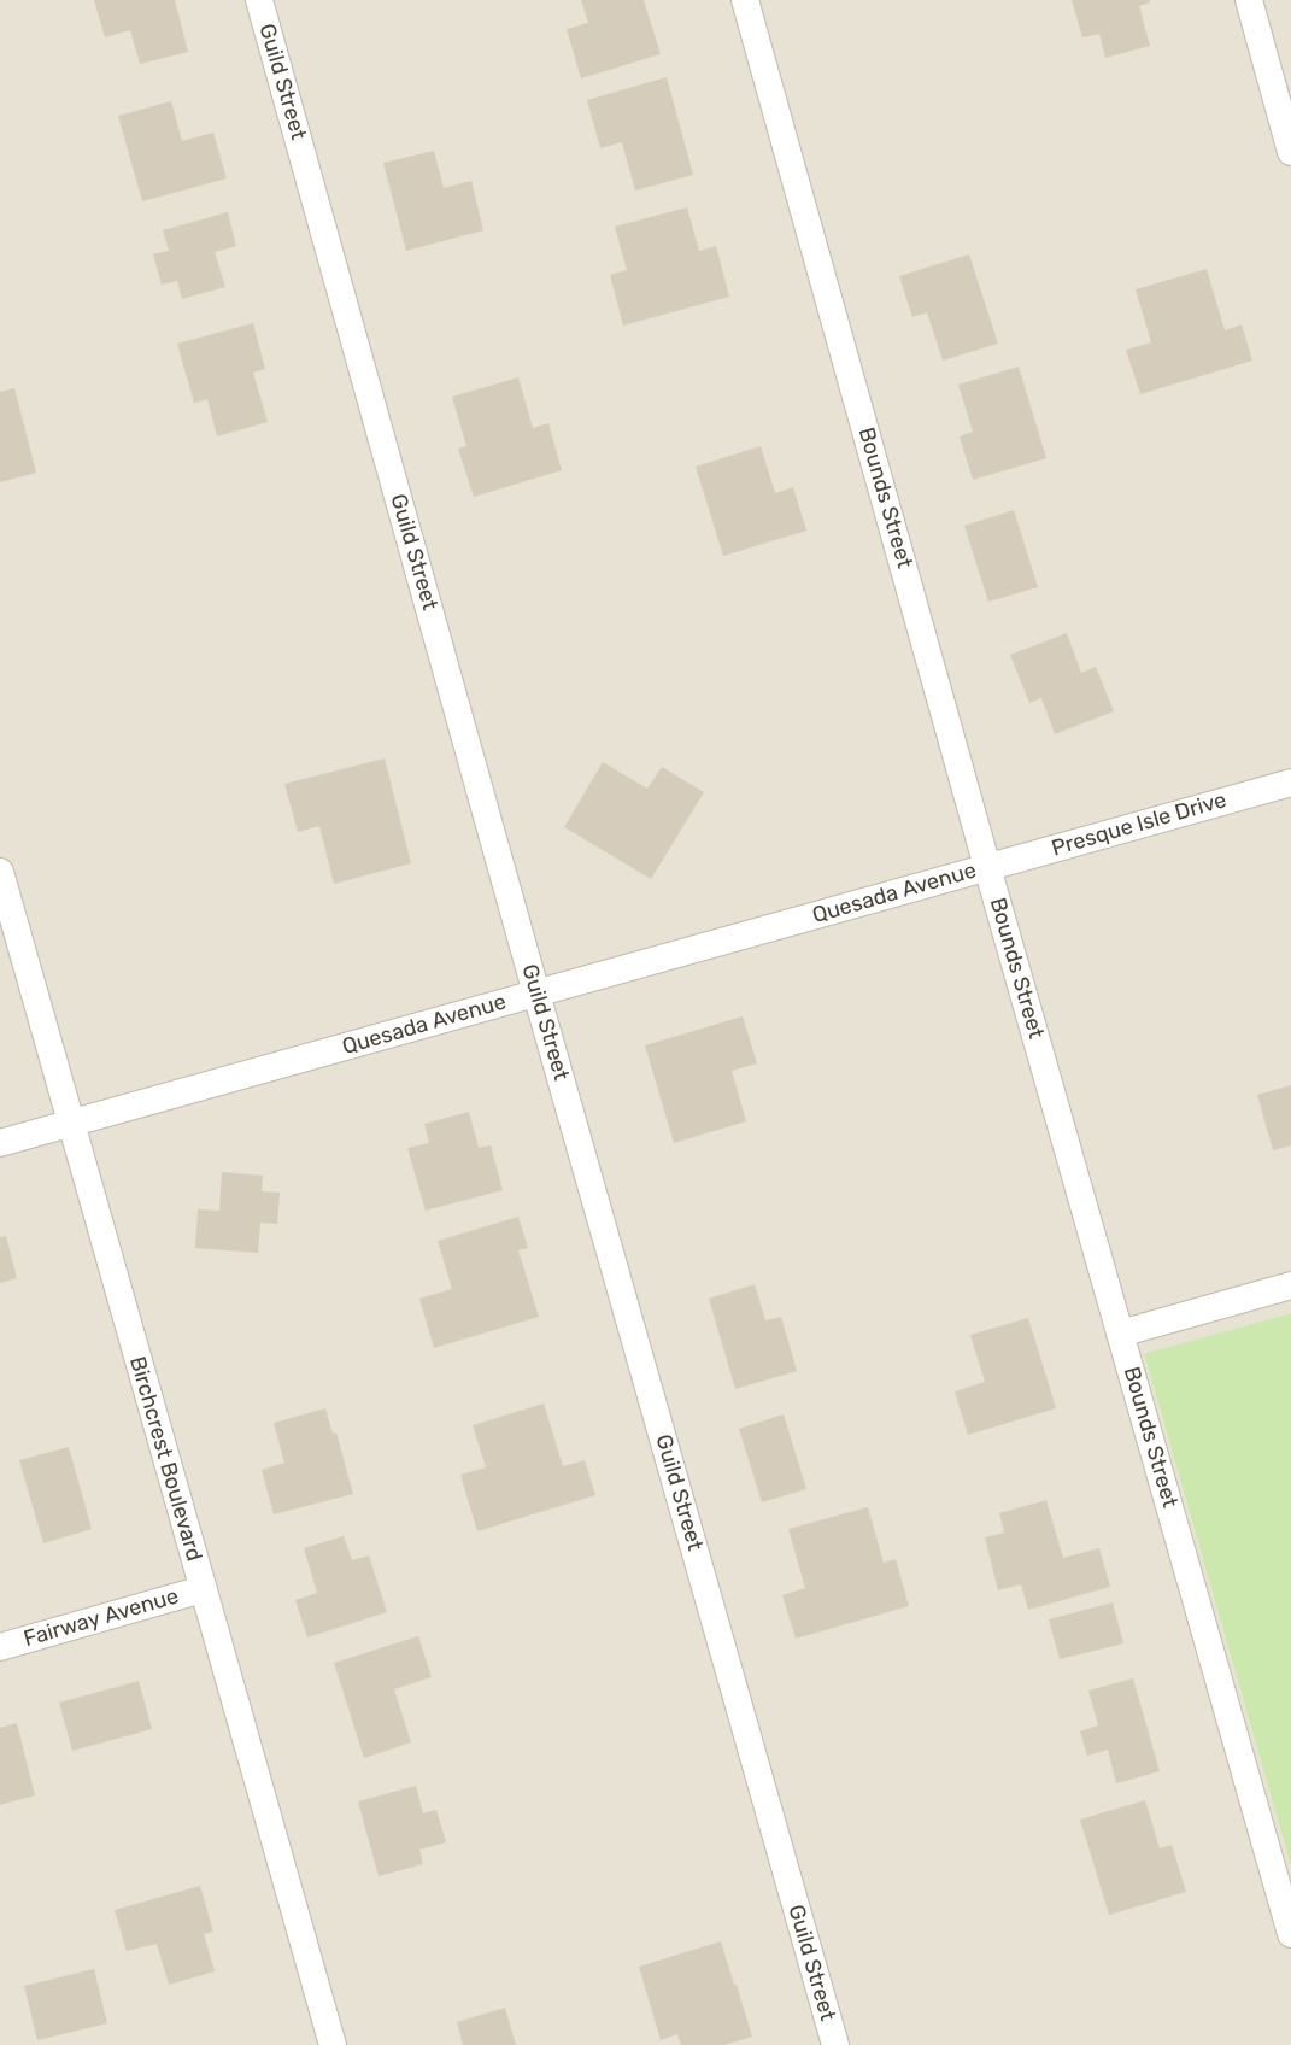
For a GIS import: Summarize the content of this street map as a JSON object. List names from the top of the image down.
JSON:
{
  "streets": {
    "street": [
      "Guild Street",
      "Bounds Street",
      "Presque Isle Drive",
      "Quesada Avenue",
      "Birchcrest Boulevard",
      "Fairway Avenue"
    ]
  },
  "crossings": [
    ["Guild Street", "Quesada Avenue"],
    ["Bounds Street", "Presque Isle Drive"],
    ["Bounds Street", "Quesada Avenue"],
    ["Presque Isle Drive", "Quesada Avenue"],
    ["Quesada Avenue", "Birchcrest Boulevard"],
    ["Birchcrest Boulevard", "Fairway Avenue"]
  ]
}
